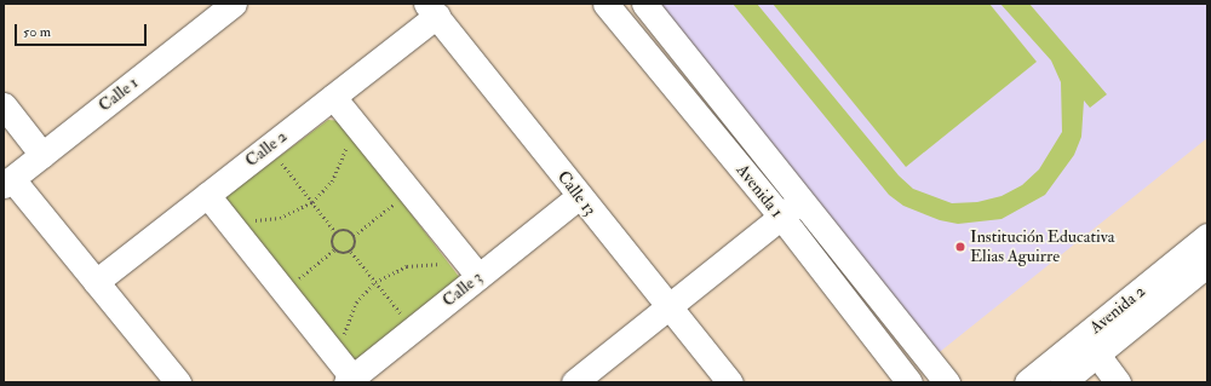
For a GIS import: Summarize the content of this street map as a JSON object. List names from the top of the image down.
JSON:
{
  "streets": {
    "street": [
      "Calle 1",
      "Calle 2",
      "Avenida 1",
      "Calle 13",
      "Calle 3",
      "Avenida 2"
    ]
  },
  "crossings": [
    ["Calle 2", "Calle 13"],
    ["Calle 13", "Calle 3"]
  ],
  "places": ["Institución Educativa Elias Aguirre"],
  "scale_bar": "50 m"
}
